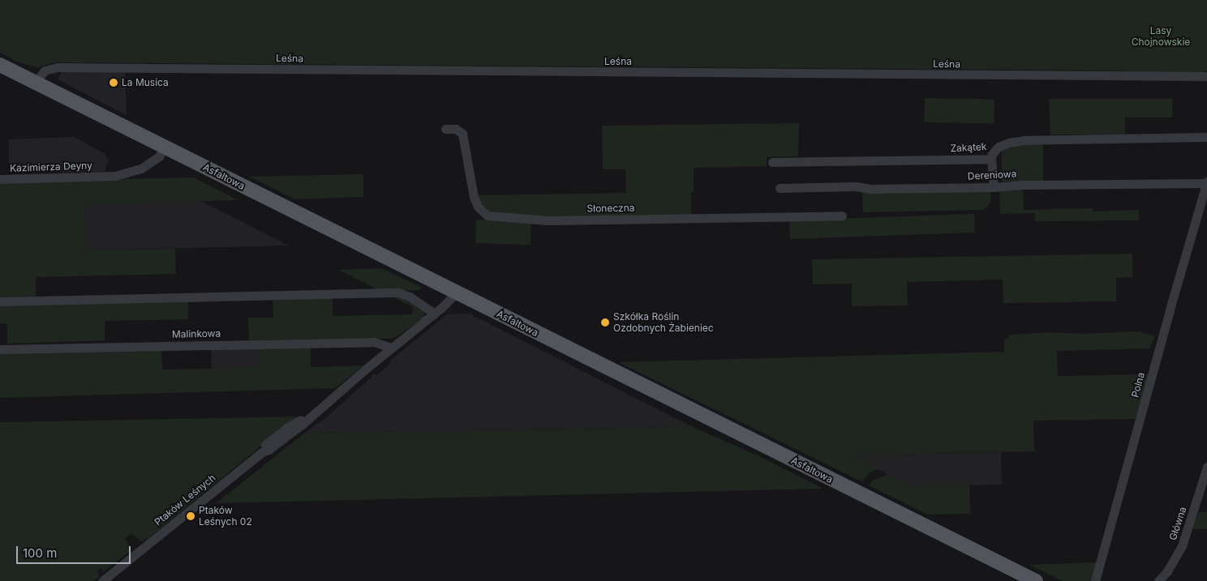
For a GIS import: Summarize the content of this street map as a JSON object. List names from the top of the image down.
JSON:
{
  "streets": {
    "main road": ["Asfaltowa"],
    "street": [
      "Leśna",
      "Zakątek",
      "Kazimierza Deyny",
      "Dereniowa",
      "Słoneczna",
      "Malinkowa",
      "Polna",
      "Ptaków Leśnych",
      "Główna"
    ]
  },
  "crossings": [
    ["Leśna", "Asfaltowa"],
    ["Kazimierza Deyny", "Asfaltowa"],
    ["Dereniowa", "Polna"],
    ["Asfaltowa", "Ptaków Leśnych"],
    ["Malinkowa", "Ptaków Leśnych"]
  ],
  "parks": ["Lasy Chojnowskie"],
  "places": ["La Musica", "Szkółka Roślin Ozdobnych Żabieniec", "Ptaków Leśnych 02"],
  "scale_bar": "100 m"
}
